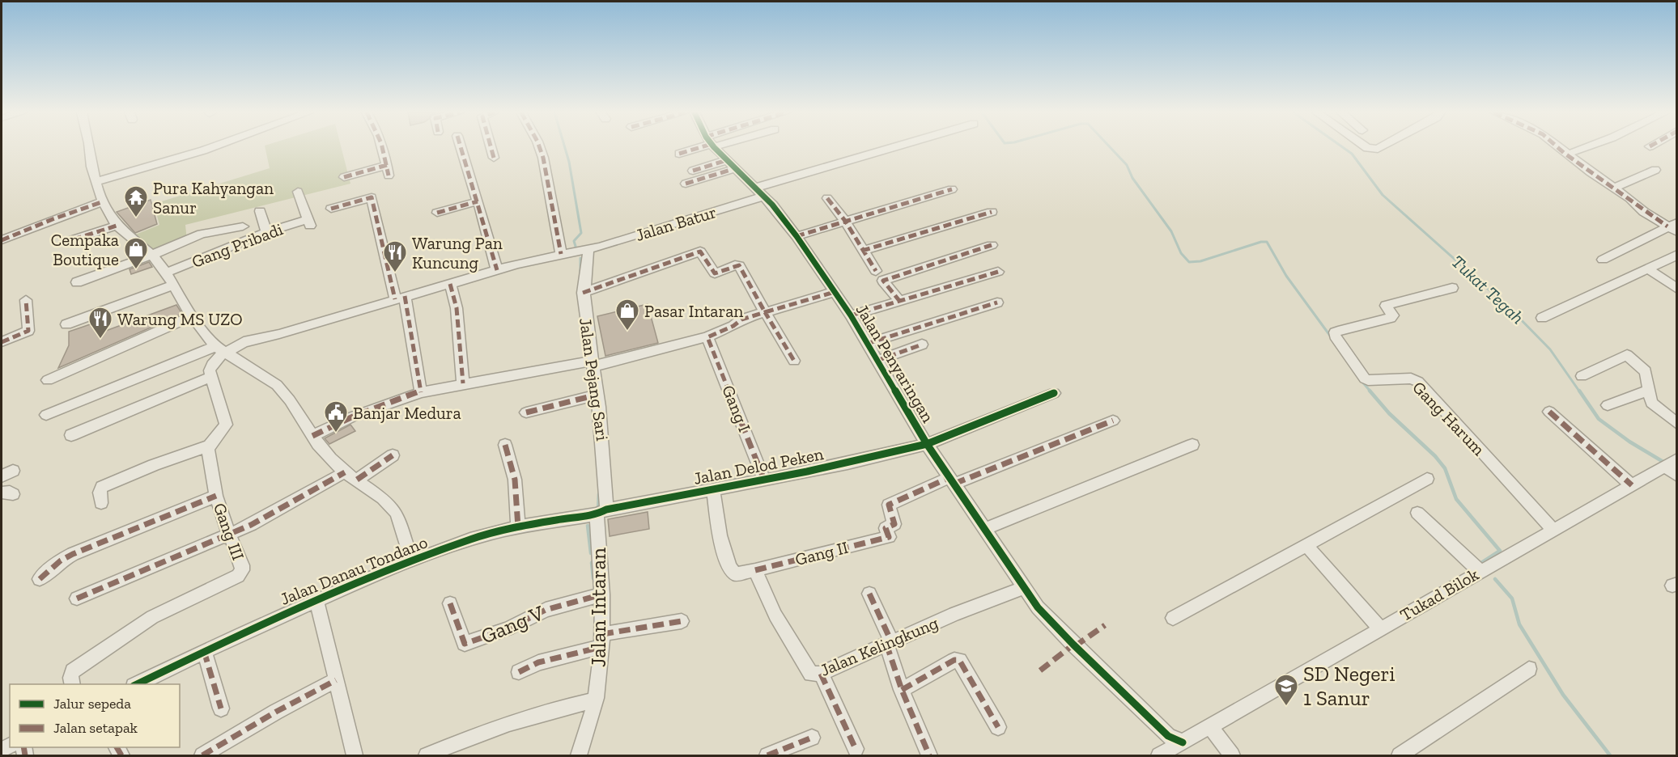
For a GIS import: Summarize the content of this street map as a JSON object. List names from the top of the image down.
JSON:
{
  "streets": {
    "street": [
      "Jalan Batur",
      "Gang Pribadi",
      "Jalan Penyaringan",
      "Jalan Pejang Sari",
      "Gang I",
      "Gang Harum",
      "Jalan Delod Peken",
      "Gang III",
      "Gang II",
      "Jalan Danau Tondano",
      "Tukad Bilok",
      "Jalan Intaran",
      "Gang V",
      "Jalan Kelingkung"
    ]
  },
  "crossings": [
    ["Jalan Batur", "Jalan Penyaringan"],
    ["Jalan Batur", "Jalan Pejang Sari"],
    ["Jalan Penyaringan", "Jalan Delod Peken"],
    ["Jalan Penyaringan", "Gang II"],
    ["Jalan Penyaringan", "Tukad Bilok"],
    ["Jalan Penyaringan", "Jalan Kelingkung"],
    ["Jalan Pejang Sari", "Jalan Delod Peken"],
    ["Jalan Pejang Sari", "Jalan Danau Tondano"],
    ["Jalan Pejang Sari", "Jalan Intaran"],
    ["Gang I", "Jalan Delod Peken"],
    ["Gang Harum", "Tukad Bilok"],
    ["Jalan Delod Peken", "Jalan Danau Tondano"],
    ["Jalan Delod Peken", "Jalan Intaran"],
    ["Gang II", "Jalan Kelingkung"],
    ["Jalan Danau Tondano", "Jalan Intaran"],
    ["Jalan Intaran", "Gang V"]
  ],
  "water": ["Tukat Tegah"],
  "places": {
    "temple": ["Pura Kahyangan Sanur"],
    "shop": ["Cempaka Boutique", "Pasar Intaran"],
    "restaurant": ["Warung Pan Kuncung", "Warung MS UZO"],
    "public building": ["Banjar Medura"],
    "school or university": ["SD Negeri 1 Sanur"]
  },
  "legend": ["Jalur sepeda", "Jalan setapak"]
}
